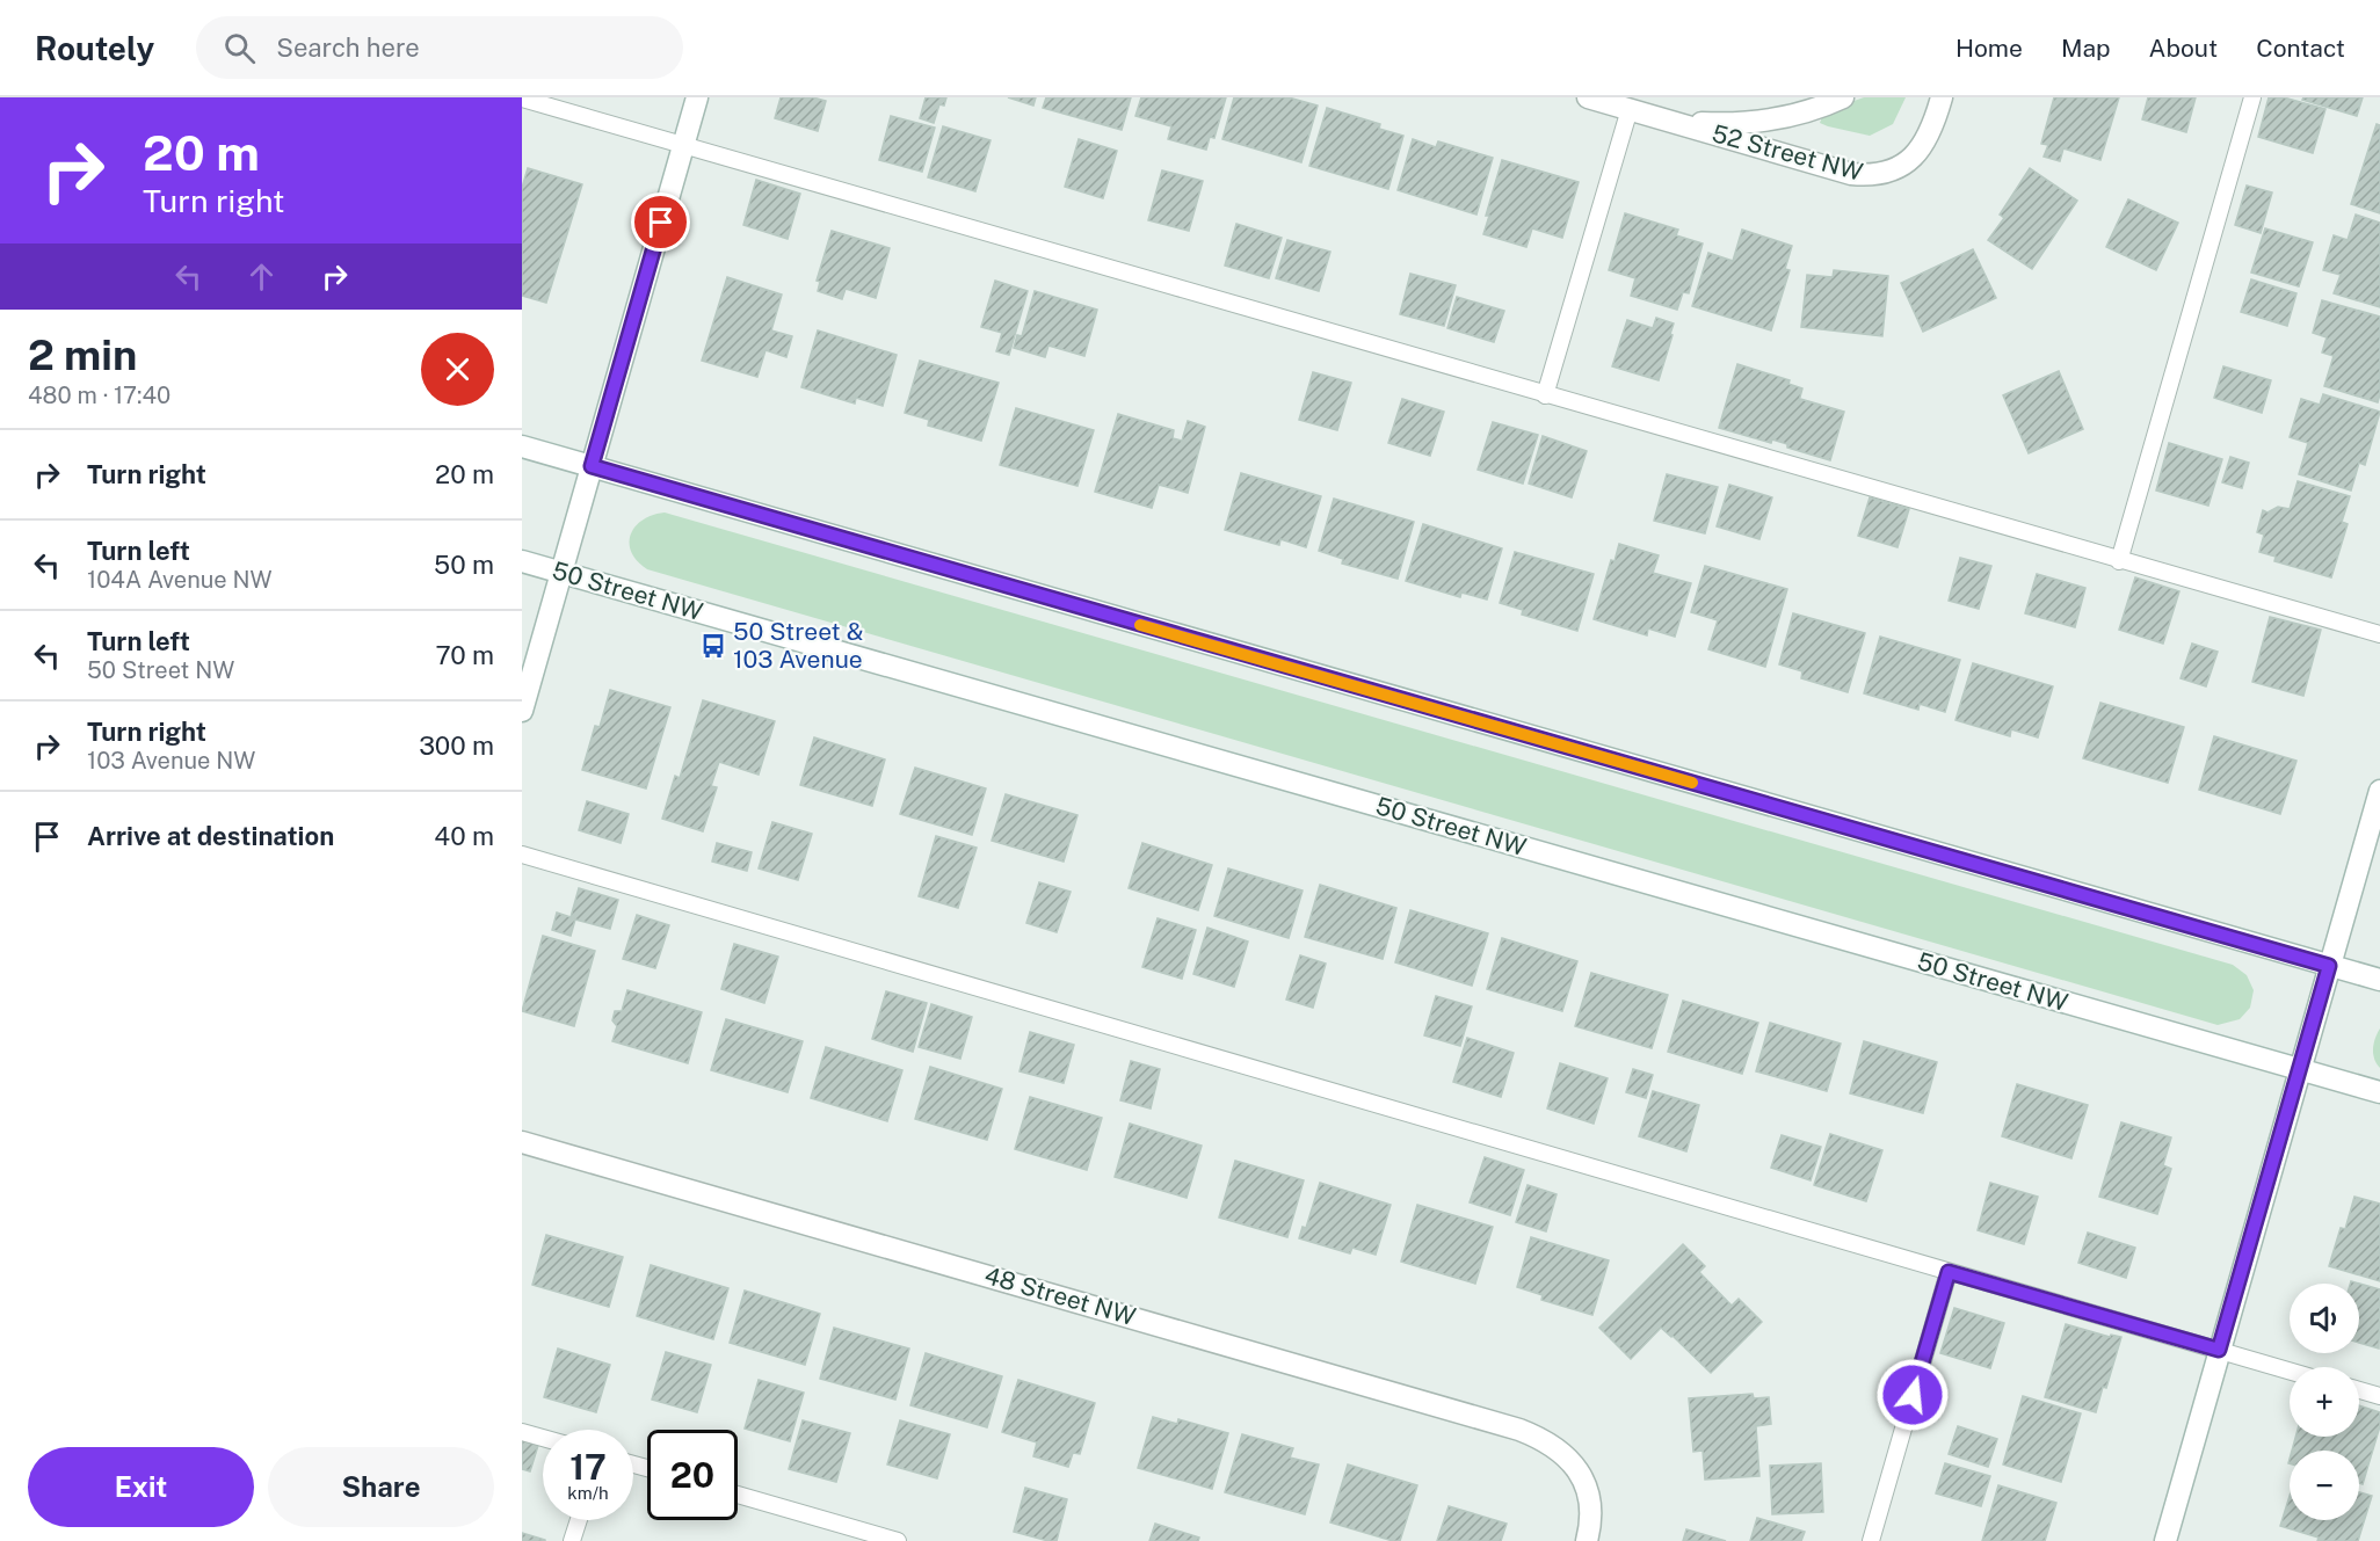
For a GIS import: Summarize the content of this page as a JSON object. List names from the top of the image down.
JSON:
{
  "streets": {
    "main road": ["52 Street NW", "50 Street NW", "48 Street NW"]
  },
  "places": {
    "bus stop": ["50 Street & 103 Avenue"]
  },
  "page": {
    "header": "Routely",
    "search": "Search here",
    "nav": [
      "Home",
      "Map",
      "About",
      "Contact"
    ],
    "turn": ["20 m", "Turn right"],
    "heading": ["2 min", "480 m · 17:40"],
    "list": [
      {
        "name": "Turn right",
        "value": "20 m"
      },
      {
        "name": "Turn left",
        "note": "104A Avenue NW",
        "value": "50 m"
      },
      {
        "name": "Turn left",
        "note": "50 Street NW",
        "value": "70 m"
      },
      {
        "name": "Turn right",
        "note": "103 Avenue NW",
        "value": "300 m"
      },
      {
        "name": "Arrive at destination",
        "value": "40 m"
      }
    ],
    "map_buttons": ["+", "−"],
    "speed": "17 km/h",
    "limit": "20",
    "buttons": ["Exit", "Share"]
  }
}
